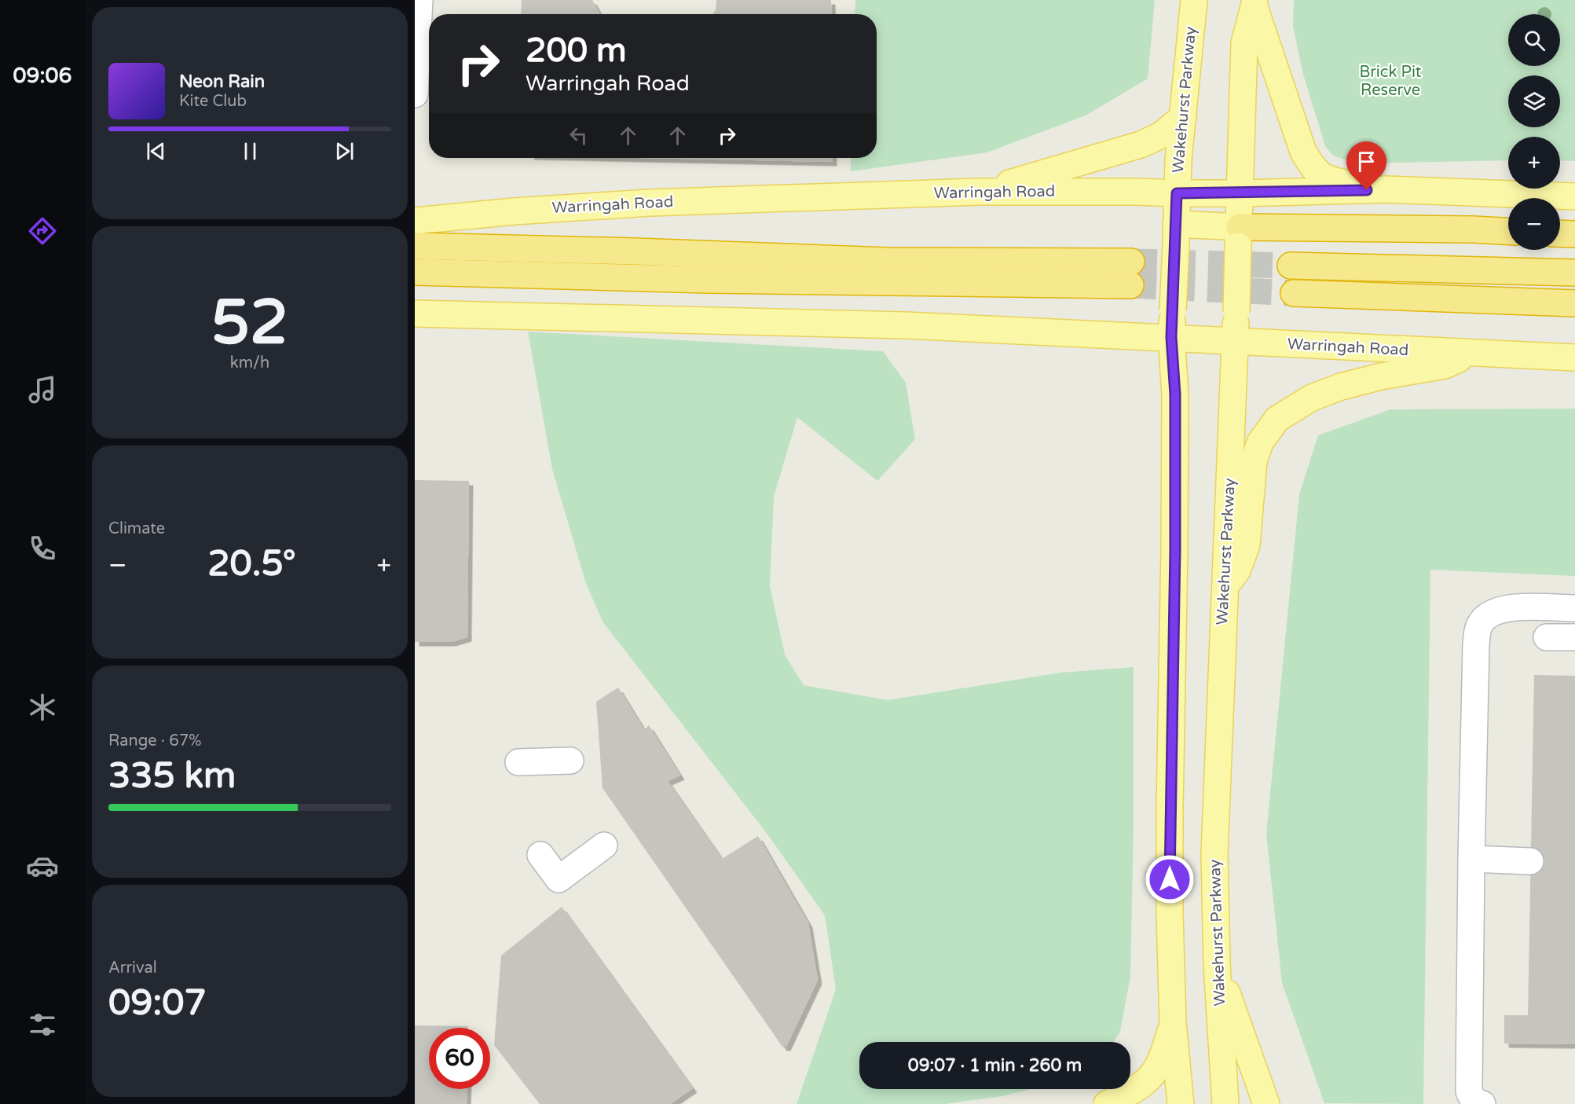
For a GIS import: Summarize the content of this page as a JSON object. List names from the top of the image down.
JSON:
{
  "streets": {
    "main road": ["Wakehurst Parkway", "Warringah Road"]
  },
  "crossings": [
    ["Wakehurst Parkway", "Warringah Road"]
  ],
  "parks": ["Brick Pit Reserve"],
  "page": {
    "tabs": "09:06",
    "map_buttons": ["+", "−"],
    "turn": ["200 m", "Warringah Road"],
    "song": ["Neon Rain", "Kite Club"],
    "tile": [
      ["52", "km/h"],
      "Climate",
      ["Range · 67%", "335 km"],
      ["Arrival", "09:07"]
    ],
    "heat": ["−", "20.5°", "+"],
    "limit": "60",
    "trip": "09:07 · 1 min · 260 m"
  }
}
